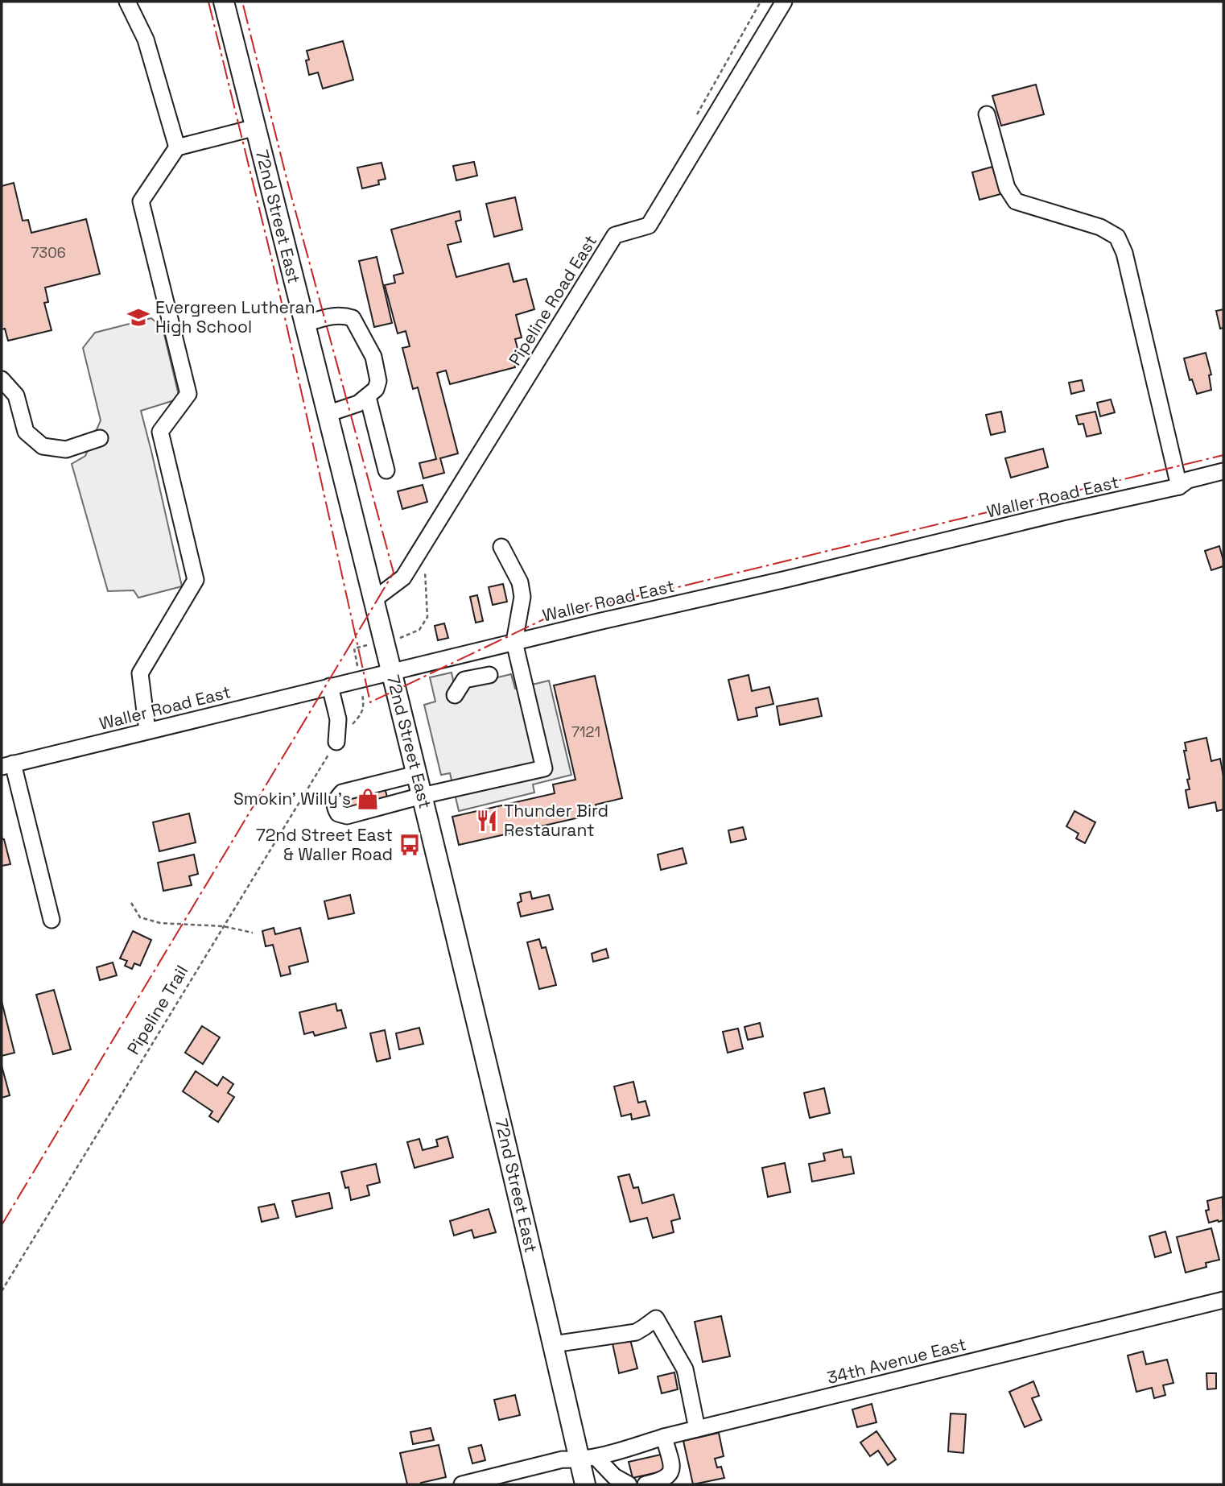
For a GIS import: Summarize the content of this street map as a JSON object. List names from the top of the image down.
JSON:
{
  "streets": {
    "main road": ["72nd Street East"],
    "street": ["Pipeline Road East", "Waller Road East", "34th Avenue East"],
    "path": ["Pipeline Trail"]
  },
  "crossings": [
    ["72nd Street East", "Pipeline Road East"],
    ["72nd Street East", "Waller Road East"],
    ["72nd Street East", "34th Avenue East"]
  ],
  "places": {
    "school or university": ["Evergreen Lutheran High School"],
    "shop": ["Smokin' Willy's"],
    "restaurant": ["Thunder Bird Restaurant"],
    "bus stop": ["72nd Street East & Waller Road"]
  },
  "house_numbers": ["7306", "7121"]
}
